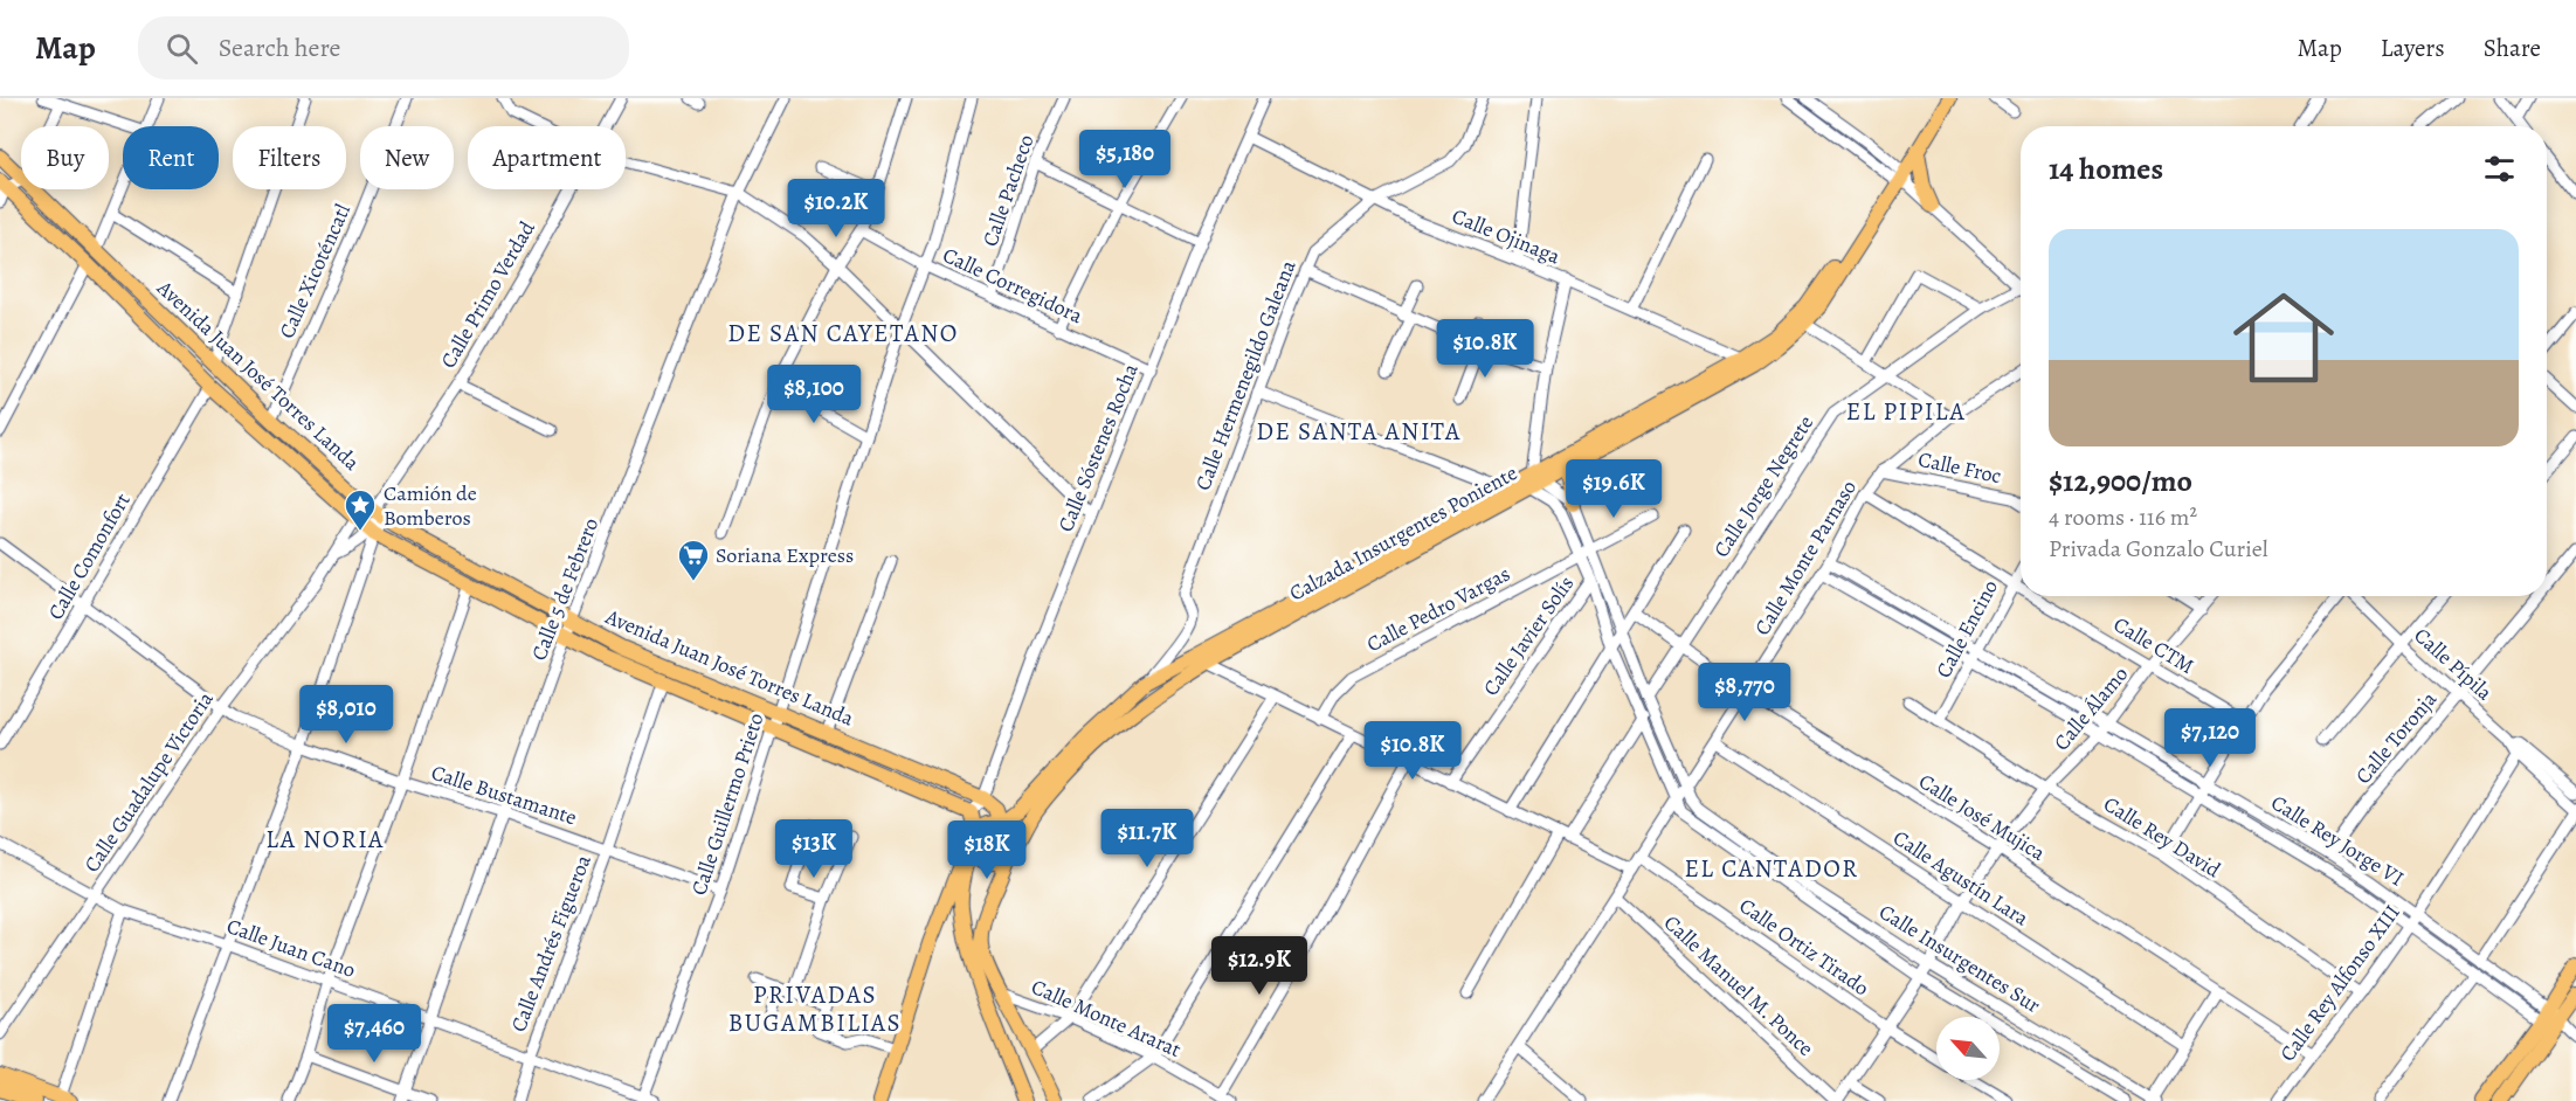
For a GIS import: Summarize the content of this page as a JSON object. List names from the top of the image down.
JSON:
{
  "streets": {
    "main road": ["Avenida Juan José Torres Landa", "Calzada Insurgentes Poniente"],
    "street": [
      "Calle Pacheco",
      "Calle Ojinaga",
      "Calle Xicoténcatl",
      "Calle Corregidora",
      "Calle Primo Verdad",
      "Calle Hermenegildo Galeana",
      "Calle Sóstenes Rocha",
      "Calle Froc",
      "Calle Jorge Negrete",
      "Calle Comonfort",
      "Calle Monte Parnaso",
      "Calle 5 de Febrero",
      "Calle Pedro Vargas",
      "Calle Encino",
      "Calle Javier Solís",
      "Calle CTM",
      "Calle Pípila",
      "Calle Álamo",
      "Calle Toronja",
      "Calle Guadalupe Victoria",
      "Calle Bustamante",
      "Calle Guillermo Prieto",
      "Calle José Mujica",
      "Calle Rey David",
      "Calle Rey Jorge VI",
      "Calle Agustín Lara",
      "Calle Andrés Figueroa",
      "Calle Ortiz Tirado",
      "Calle Juan Cano",
      "Calle Insurgentes Sur",
      "Calle Rey Alfonso XIII",
      "Calle Manuel M. Ponce",
      "Calle Monte Ararat"
    ]
  },
  "crossings": [
    ["Calle Pacheco", "Calle Corregidora"],
    ["Calle Ojinaga", "Calle Hermenegildo Galeana"],
    ["Calle Ojinaga", "Calle Sóstenes Rocha"],
    ["Calle Ojinaga", "Calzada Insurgentes Poniente"],
    ["Calle Xicoténcatl", "Avenida Juan José Torres Landa"],
    ["Calle Corregidora", "Calle Sóstenes Rocha"],
    ["Calle Corregidora", "Calle Guillermo Prieto"],
    ["Calle Primo Verdad", "Avenida Juan José Torres Landa"],
    ["Calle Primo Verdad", "Calle Guadalupe Victoria"],
    ["Avenida Juan José Torres Landa", "Calle Sóstenes Rocha"],
    ["Avenida Juan José Torres Landa", "Calle Comonfort"],
    ["Avenida Juan José Torres Landa", "Calle 5 de Febrero"],
    ["Avenida Juan José Torres Landa", "Calle Guadalupe Victoria"],
    ["Avenida Juan José Torres Landa", "Calle Guillermo Prieto"],
    ["Avenida Juan José Torres Landa", "Calle Andrés Figueroa"],
    ["Calle Hermenegildo Galeana", "Calzada Insurgentes Poniente"],
    ["Calle Froc", "Calle Monte Parnaso"],
    ["Calle Jorge Negrete", "Calle José Mujica"],
    ["Calle Jorge Negrete", "Calle Insurgentes Sur"],
    ["Calzada Insurgentes Poniente", "Calle Monte Ararat"],
    ["Calle Comonfort", "Calle Bustamante"],
    ["Calle Monte Parnaso", "Calle CTM"],
    ["Calle Monte Parnaso", "Calle José Mujica"],
    ["Calle Monte Parnaso", "Calle Rey Jorge VI"],
    ["Calle Monte Parnaso", "Calle Agustín Lara"],
    ["Calle Monte Parnaso", "Calle Ortiz Tirado"],
    ["Calle Monte Parnaso", "Calle Insurgentes Sur"],
    ["Calle Monte Parnaso", "Calle Manuel M. Ponce"],
    ["Calle 5 de Febrero", "Calle Bustamante"],
    ["Calle 5 de Febrero", "Calle Juan Cano"],
    ["Calle Pedro Vargas", "Calle Insurgentes Sur"],
    ["Calle Encino", "Calle CTM"],
    ["Calle Encino", "Calle Rey David"],
    ["Calle Encino", "Calle Rey Jorge VI"],
    ["Calle CTM", "Calle Álamo"],
    ["Calle Pípila", "Calle Toronja"],
    ["Calle Pípila", "Calle Rey Alfonso XIII"],
    ["Calle Álamo", "Calle José Mujica"],
    ["Calle Álamo", "Calle Rey David"],
    ["Calle Álamo", "Calle Rey Jorge VI"],
    ["Calle Álamo", "Calle Agustín Lara"],
    ["Calle Álamo", "Calle Ortiz Tirado"],
    ["Calle Álamo", "Calle Insurgentes Sur"],
    ["Calle Álamo", "Calle Manuel M. Ponce"],
    ["Calle Toronja", "Calle Rey Jorge VI"],
    ["Calle Guadalupe Victoria", "Calle Bustamante"],
    ["Calle Guadalupe Victoria", "Calle Juan Cano"],
    ["Calle Bustamante", "Calle Guillermo Prieto"],
    ["Calle Bustamante", "Calle Andrés Figueroa"],
    ["Calle Guillermo Prieto", "Calle Juan Cano"],
    ["Calle José Mujica", "Calle Rey Alfonso XIII"],
    ["Calle Rey David", "Calle Rey Alfonso XIII"],
    ["Calle Rey Jorge VI", "Calle Rey Alfonso XIII"],
    ["Calle Andrés Figueroa", "Calle Juan Cano"]
  ],
  "districts": [
    "DE SAN CAYETANO",
    "EL PIPILA",
    "DE SANTA ANITA",
    "LA NORIA",
    "EL CANTADOR",
    "PRIVADAS BUGAMBILIAS"
  ],
  "places": {
    "place": ["Camión de Bomberos"],
    "supermarket": ["Soriana Express"]
  },
  "north": "top left",
  "page": {
    "header": "Map",
    "search": "Search here",
    "nav": ["Map", "Layers", "Share"],
    "chip": [
      "Buy",
      "Rent",
      "Filters",
      "New",
      "Apartment"
    ],
    "heading": "14 homes",
    "price": [
      "$5,180",
      "$10.2K",
      "$10.8K",
      "$8,100",
      "$19.6K",
      "$8,770",
      "$8,010",
      "$7,120",
      "$10.8K",
      "$11.7K",
      "$13K",
      "$18K",
      "$12.9K",
      "$7,460"
    ],
    "list": [
      {
        "name": "$12,900/mo",
        "note": "4 rooms · 116 m² · Privada Gonzalo Curiel"
      }
    ]
  }
}
